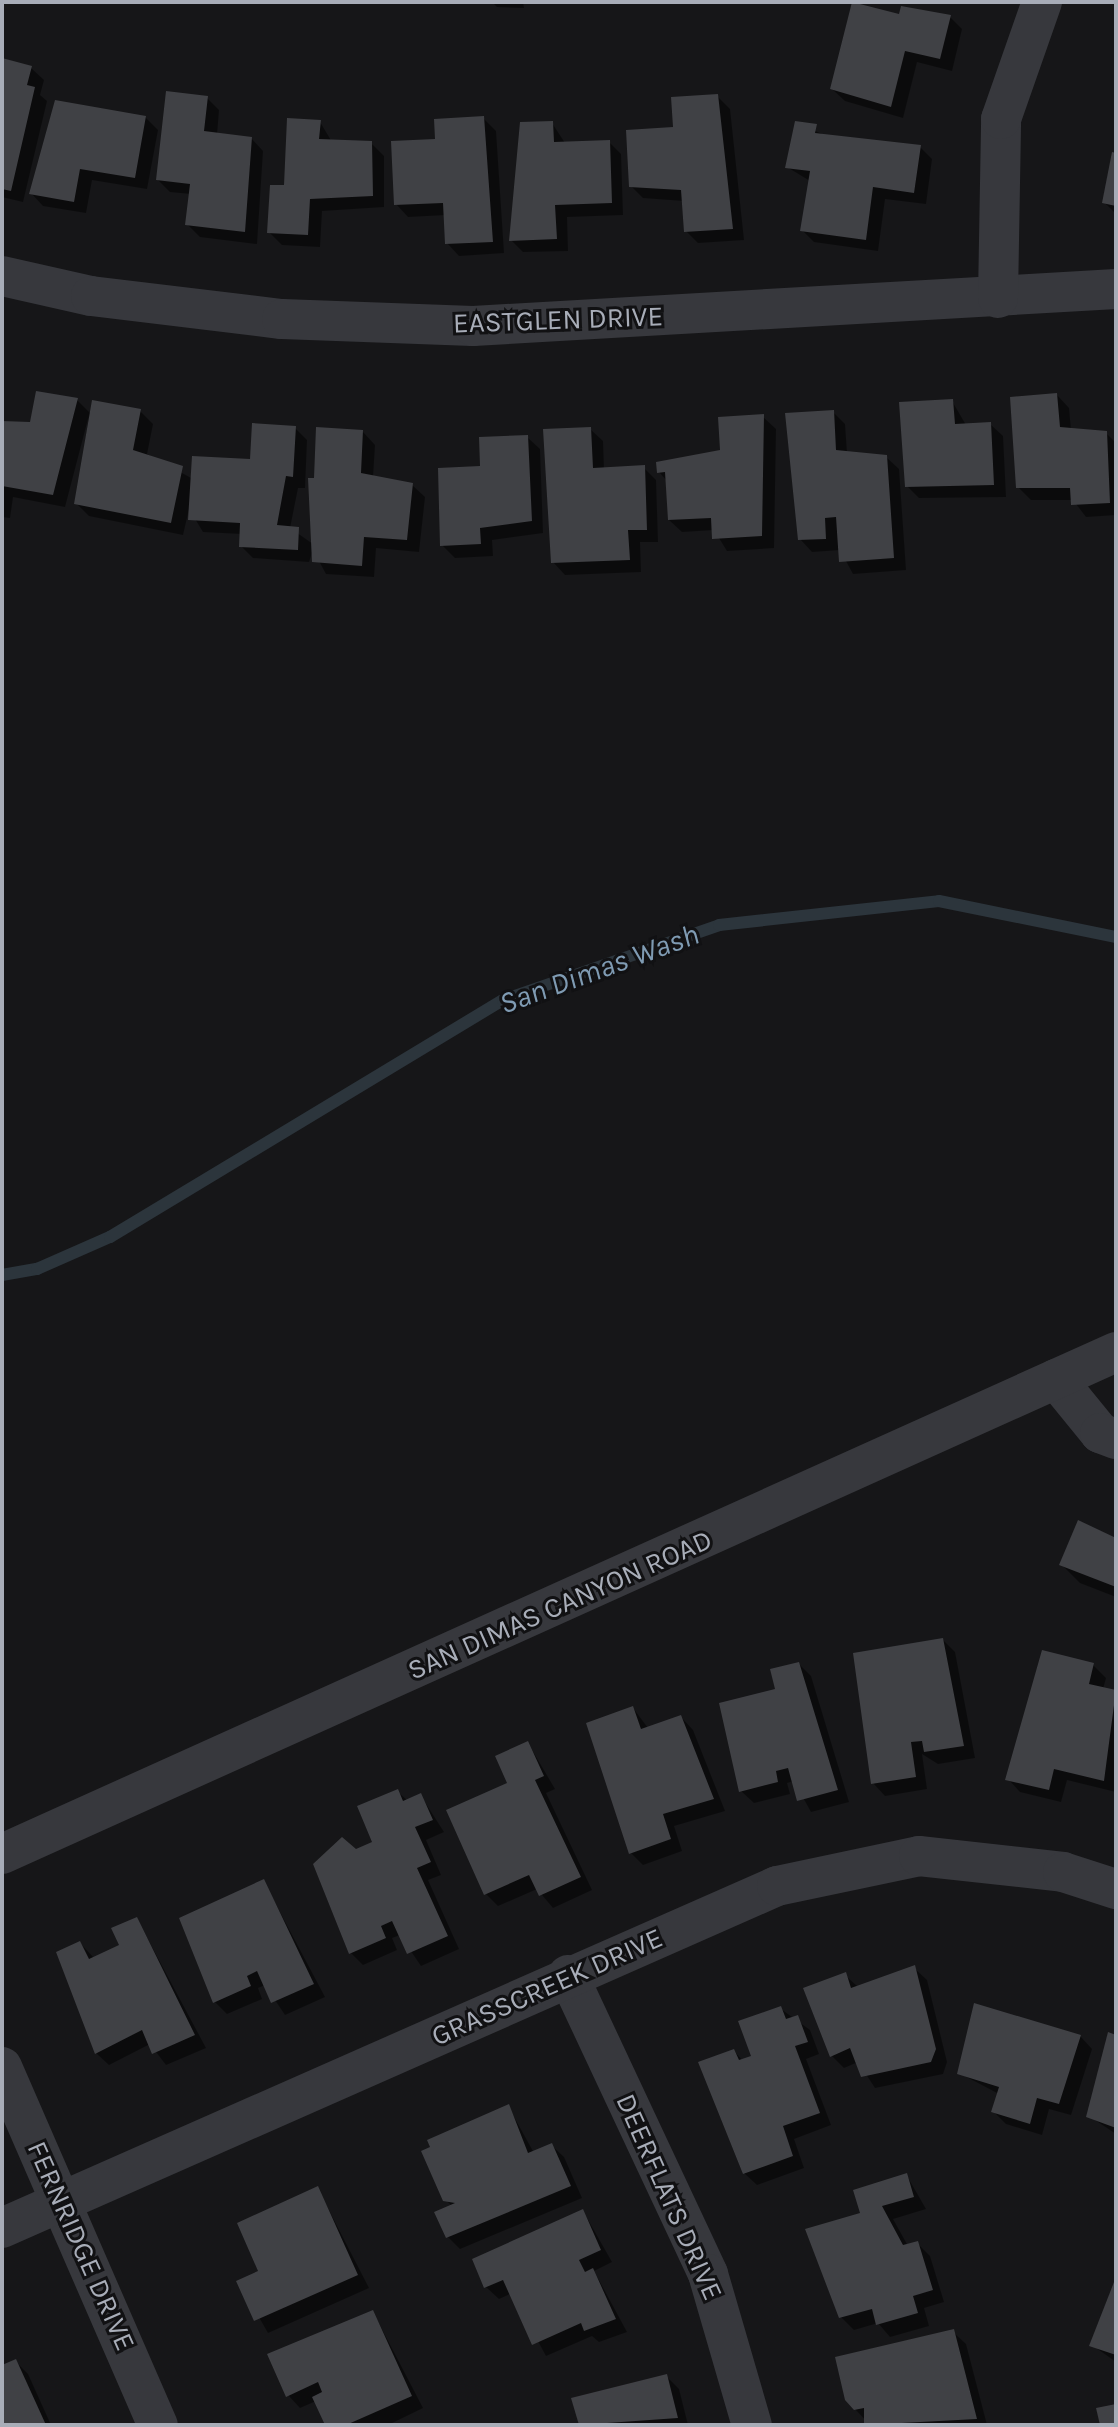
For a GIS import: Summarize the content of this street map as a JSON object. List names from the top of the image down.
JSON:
{
  "streets": {
    "street": [
      "EASTGLEN DRIVE",
      "SAN DIMAS CANYON ROAD",
      "GRASSCREEK DRIVE",
      "DEERFLATS DRIVE",
      "FERNRIDGE DRIVE"
    ]
  },
  "crossings": [
    ["GRASSCREEK DRIVE", "DEERFLATS DRIVE"],
    ["GRASSCREEK DRIVE", "FERNRIDGE DRIVE"]
  ],
  "water": ["San Dimas Wash"]
}
